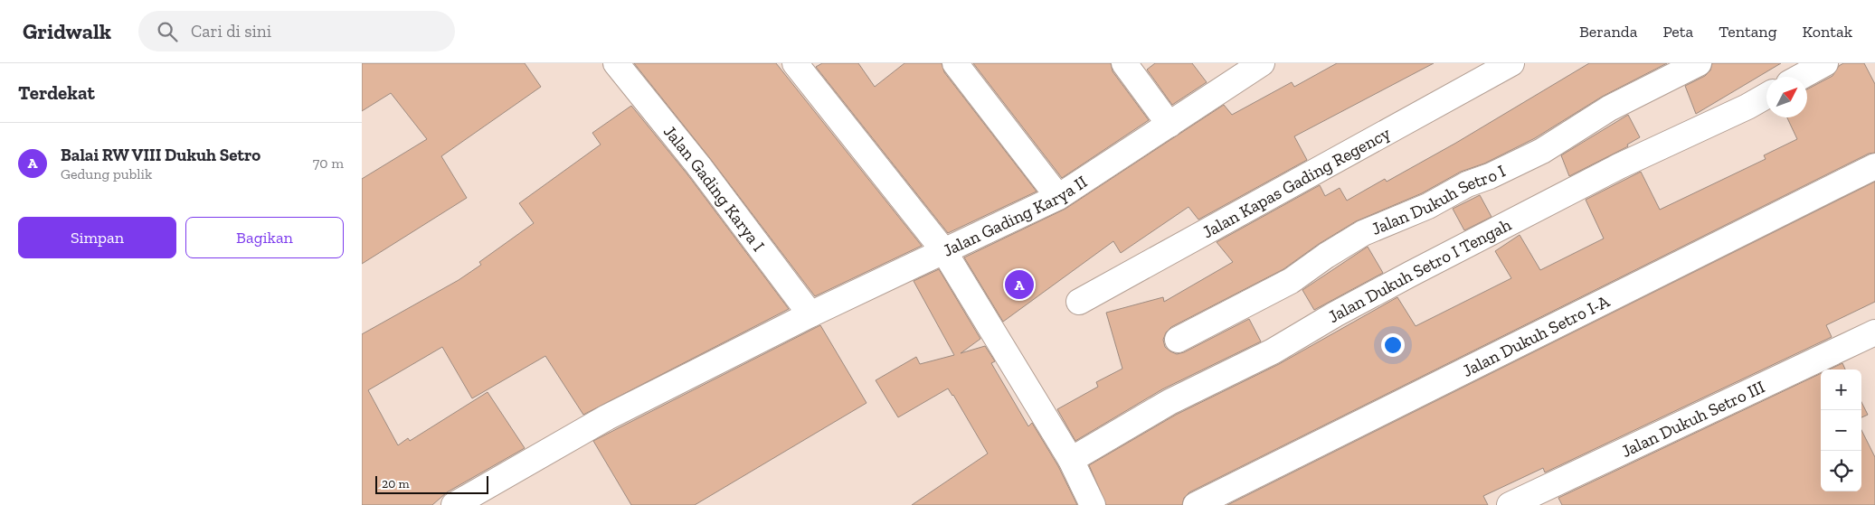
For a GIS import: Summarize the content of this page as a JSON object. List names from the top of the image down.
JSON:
{
  "streets": {
    "street": [
      "Jalan Kapas Gading Regency",
      "Jalan Gading Karya I",
      "Jalan Dukuh Setro I",
      "Jalan Gading Karya II",
      "Jalan Dukuh Setro I Tengah",
      "Jalan Dukuh Setro I-A",
      "Jalan Dukuh Setro III"
    ]
  },
  "scale_bar": "20 m",
  "north": "top right",
  "page": {
    "header": "Gridwalk",
    "search": "Cari di sini",
    "nav": [
      "Beranda",
      "Peta",
      "Tentang",
      "Kontak"
    ],
    "heading": "Terdekat",
    "list": [
      {
        "mark": "A",
        "name": "Balai RW VIII Dukuh Setro",
        "note": "Gedung publik",
        "value": "70 m"
      }
    ],
    "buttons": ["Simpan", "Bagikan"],
    "pins": "A",
    "map_buttons": ["+", "−"],
    "scale": "20 m"
  }
}
